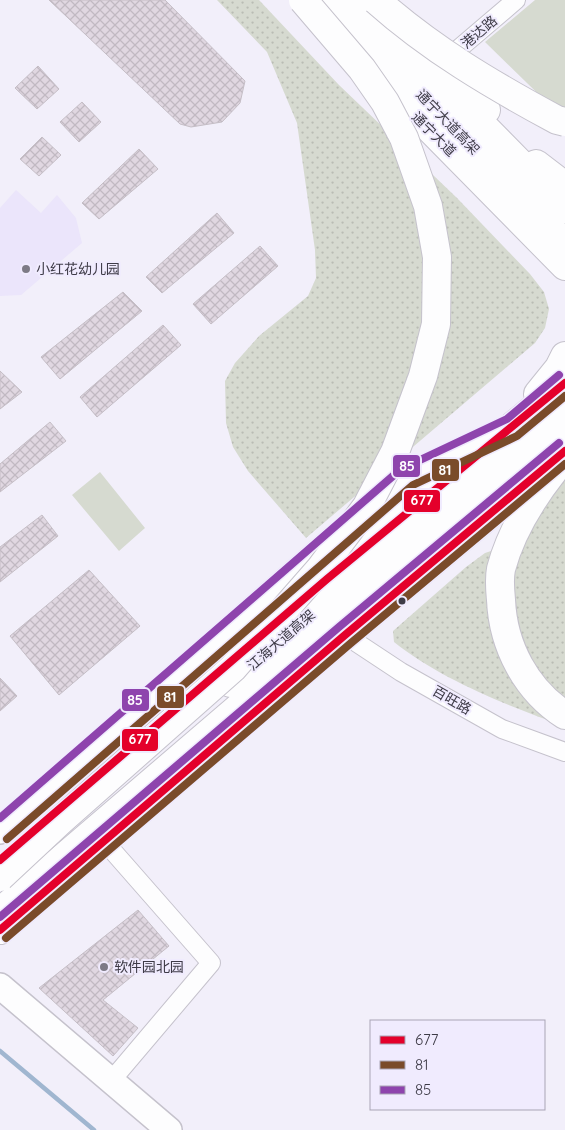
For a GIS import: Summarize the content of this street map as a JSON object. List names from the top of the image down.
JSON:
{
  "streets": {
    "main road": ["通宁大道高架", "通宁大道", "江海大道高架"],
    "street": ["港达路", "百旺路"]
  },
  "crossings": [
    ["通宁大道高架", "通宁大道"]
  ],
  "places": ["小红花幼儿园", "软件园北园"],
  "lines": ["transit line 85", "transit line 677", "transit line 81"],
  "legend": ["677", "81", "85"]
}
